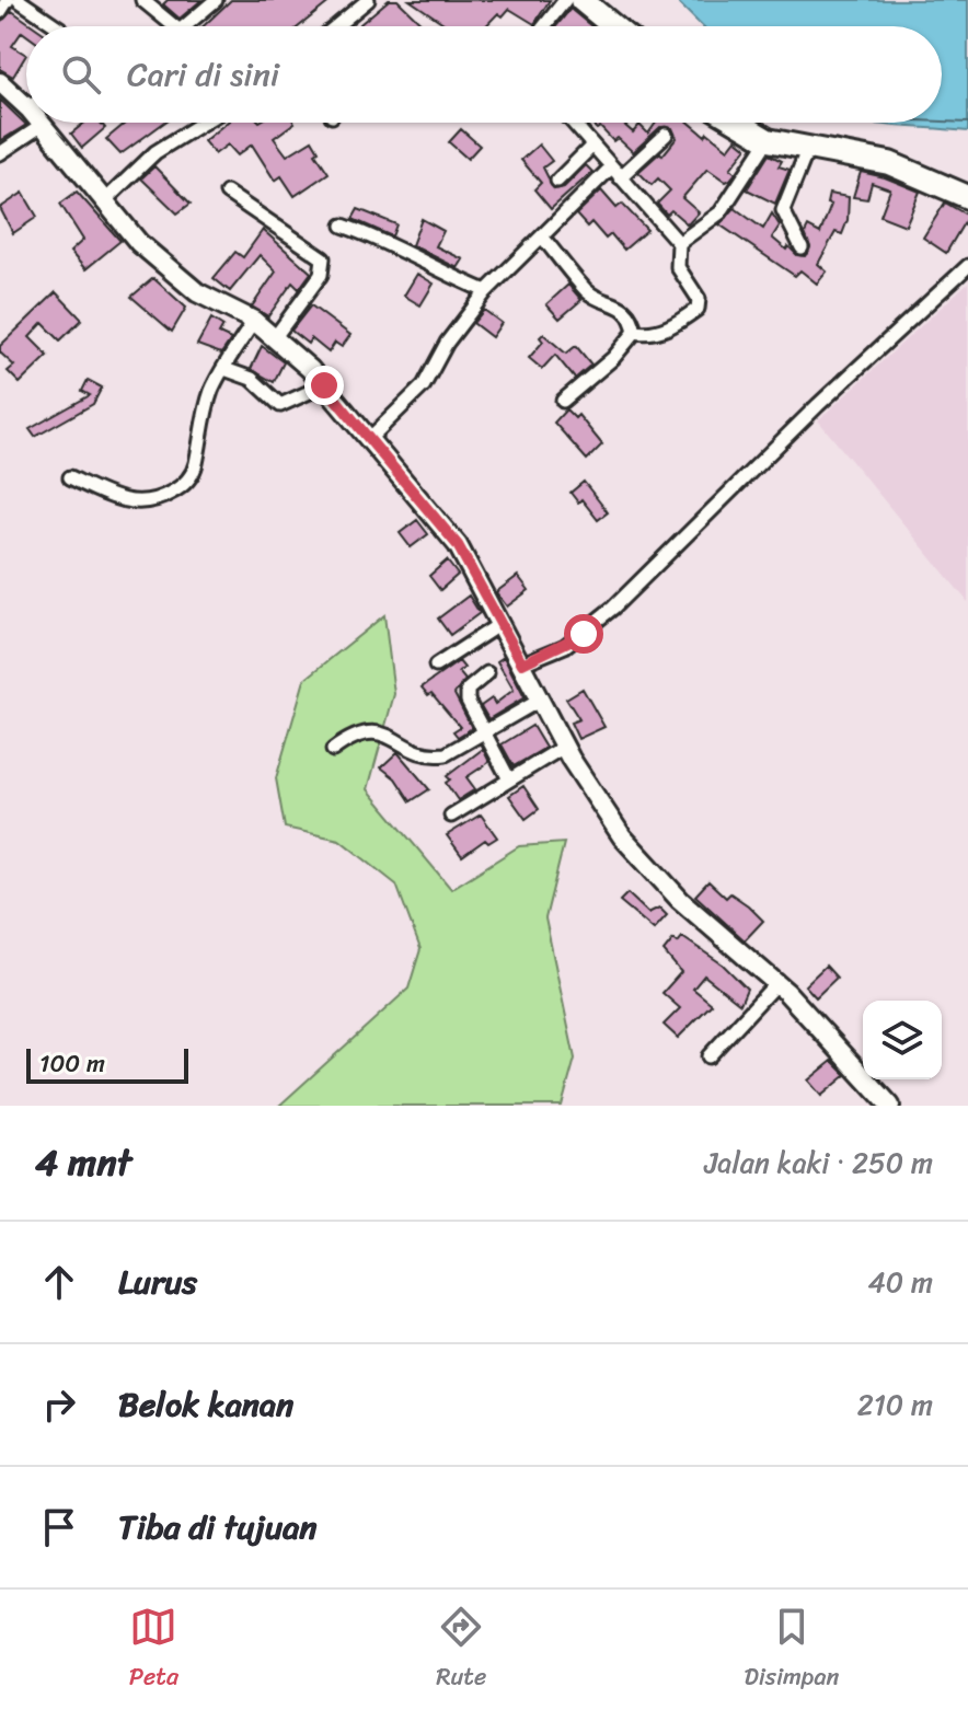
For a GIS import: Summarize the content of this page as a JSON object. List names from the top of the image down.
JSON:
{
  "scale_bar": "100 m",
  "page": {
    "search": "Cari di sini",
    "scale": "100 m",
    "heading": ["4 mnt", "Jalan kaki · 250 m"],
    "list": [
      ["Lurus", "40 m"],
      ["Belok kanan", "210 m"],
      "Tiba di tujuan"
    ],
    "nav": ["Peta", "Rute", "Disimpan"]
  }
}
